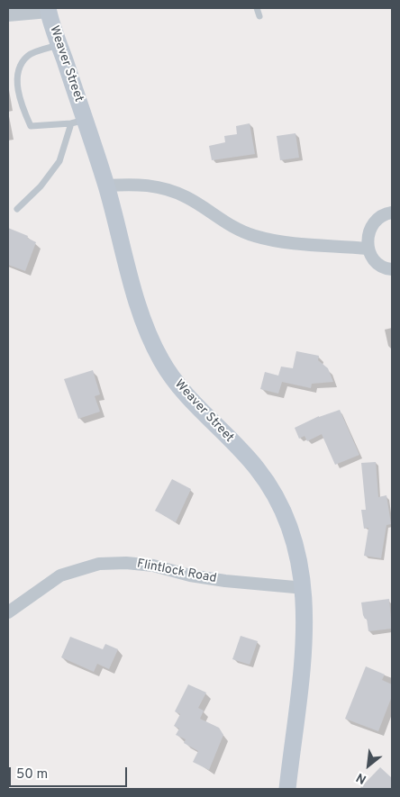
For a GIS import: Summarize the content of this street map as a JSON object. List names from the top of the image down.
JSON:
{
  "streets": {
    "street": ["Weaver Street", "Flintlock Road"]
  },
  "crossings": [
    ["Weaver Street", "Flintlock Road"]
  ],
  "scale_bar": "50 m",
  "north": "bottom left"
}
